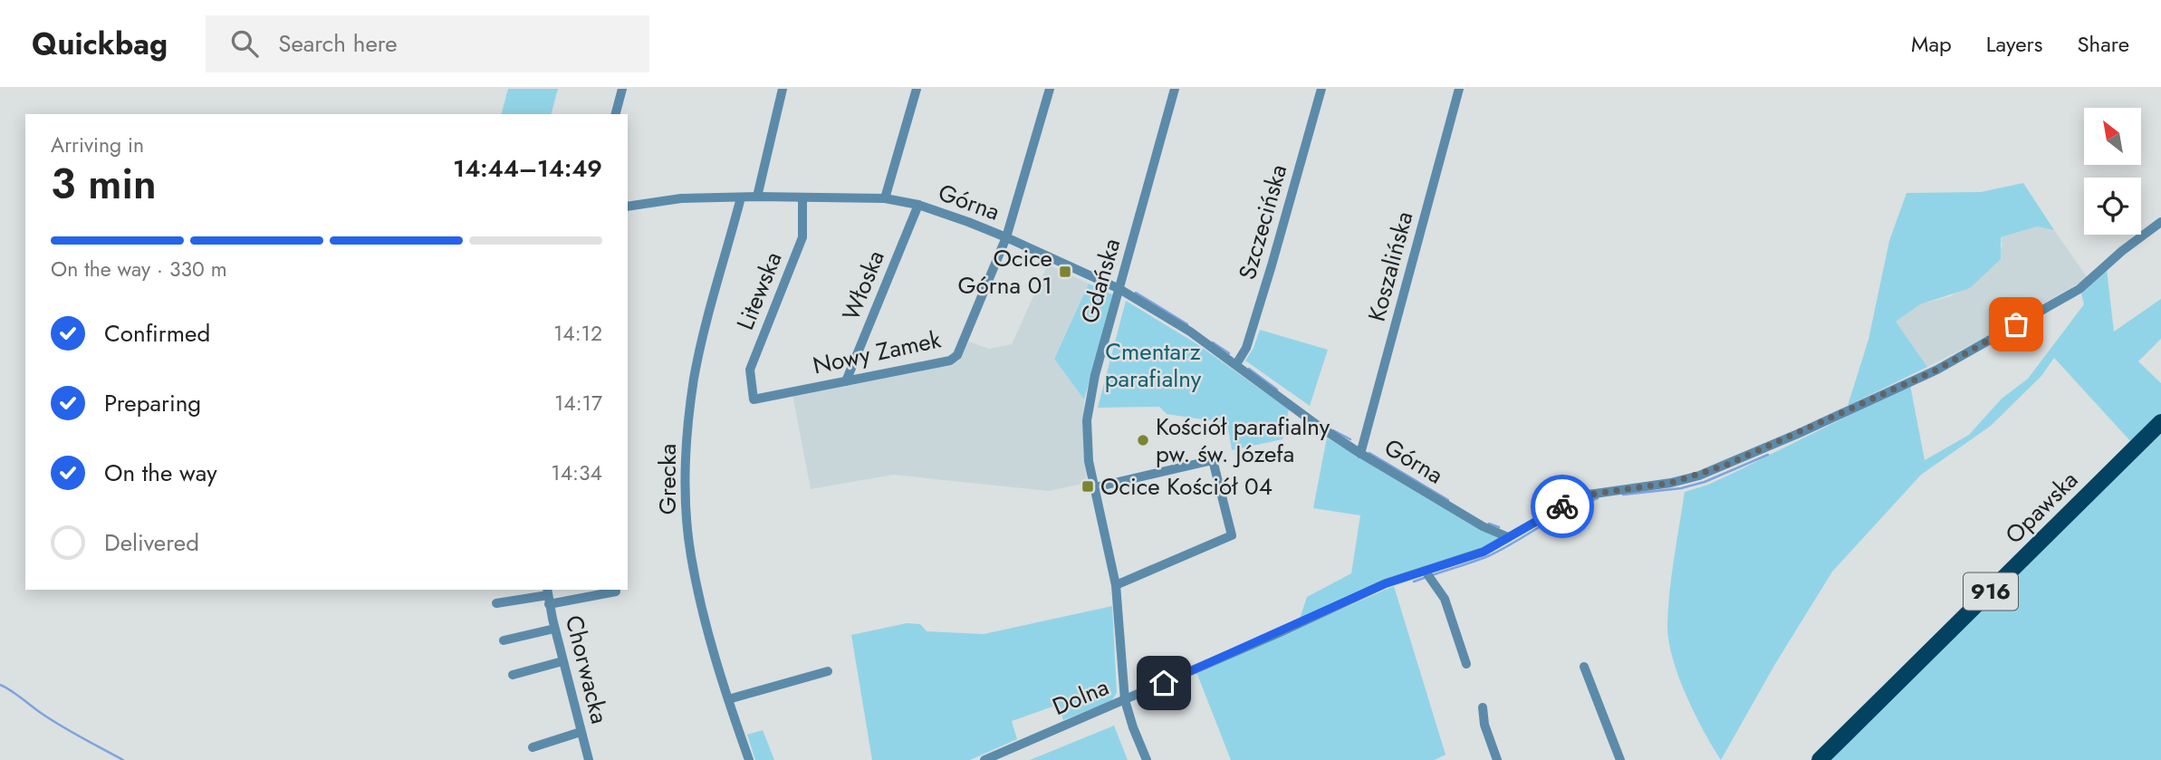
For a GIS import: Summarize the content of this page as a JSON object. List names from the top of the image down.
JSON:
{
  "streets": {
    "main road": ["Opawska", "916"],
    "street": [
      "Górna",
      "Szczecińska",
      "Koszalińska",
      "Gdańska",
      "Włoska",
      "Litewska",
      "Nowy Zamek",
      "Grecka",
      "Chorwacka",
      "Dolna"
    ]
  },
  "crossings": [
    ["Górna", "Szczecińska"],
    ["Górna", "Koszalińska"],
    ["Górna", "Gdańska"],
    ["Górna", "Włoska"],
    ["Górna", "Litewska"],
    ["Górna", "Nowy Zamek"],
    ["Górna", "Grecka"],
    ["Górna", "Dolna"],
    ["Gdańska", "Dolna"],
    ["Włoska", "Nowy Zamek"],
    ["Litewska", "Nowy Zamek"]
  ],
  "parks": ["Cmentarz parafialny"],
  "places": {
    "transit": ["Ocice Górna 01", "Ocice Kościół 04"],
    "other": ["Kościół parafialny pw. św. Józefa"]
  },
  "north": "top left",
  "page": {
    "header": "Quickbag",
    "search": "Search here",
    "nav": ["Map", "Layers", "Share"],
    "heading": ["3 min", "Arriving in", "14:44–14:49"],
    "bar": "On the way · 330 m",
    "list": [
      ["Confirmed", "14:12"],
      ["Preparing", "14:17"],
      ["On the way", "14:34"],
      "Delivered"
    ]
  }
}
